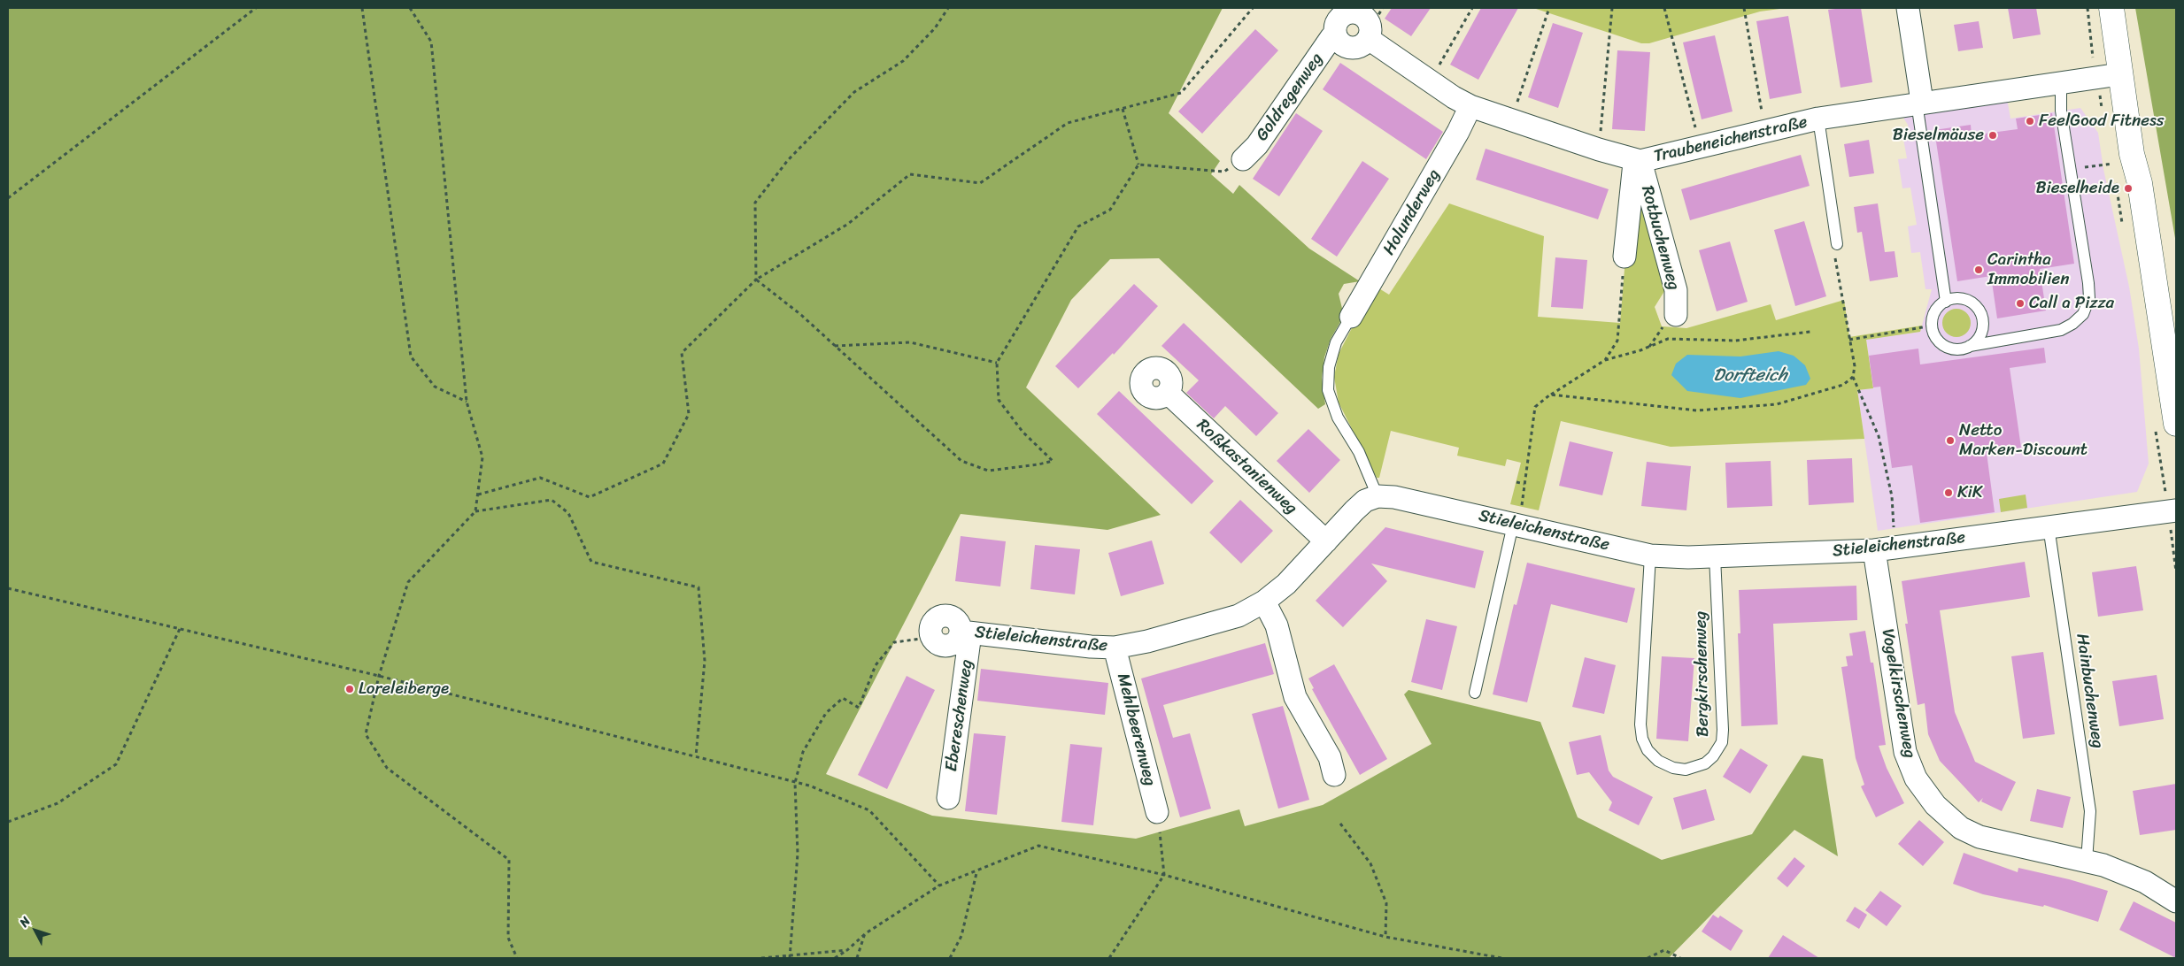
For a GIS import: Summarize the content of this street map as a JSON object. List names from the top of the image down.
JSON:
{
  "streets": {
    "street": [
      "Goldregenweg",
      "Traubeneichenstraße",
      "Holunderweg",
      "Rotbuchenweg",
      "Roßkastanienweg",
      "Stieleichenstraße",
      "Vogelkirschenweg",
      "Ebereschenweg",
      "Mehlbeerenweg"
    ],
    "lane": ["Bergkirschenweg", "Hainbuchenweg"]
  },
  "crossings": [
    ["Goldregenweg", "Traubeneichenstraße"],
    ["Traubeneichenstraße", "Holunderweg"],
    ["Traubeneichenstraße", "Rotbuchenweg"],
    ["Roßkastanienweg", "Stieleichenstraße"],
    ["Stieleichenstraße", "Bergkirschenweg"],
    ["Stieleichenstraße", "Hainbuchenweg"],
    ["Stieleichenstraße", "Vogelkirschenweg"],
    ["Stieleichenstraße", "Ebereschenweg"],
    ["Stieleichenstraße", "Mehlbeerenweg"],
    ["Hainbuchenweg", "Vogelkirschenweg"]
  ],
  "water": ["Dorfteich"],
  "places": [
    "FeelGood Fitness",
    "Bieselmäuse",
    "Bieselheide",
    "Carintha Immobilien",
    "Call a Pizza",
    "Netto Marken-Discount",
    "KiK",
    "Loreleiberge"
  ],
  "north": "top left"
}
